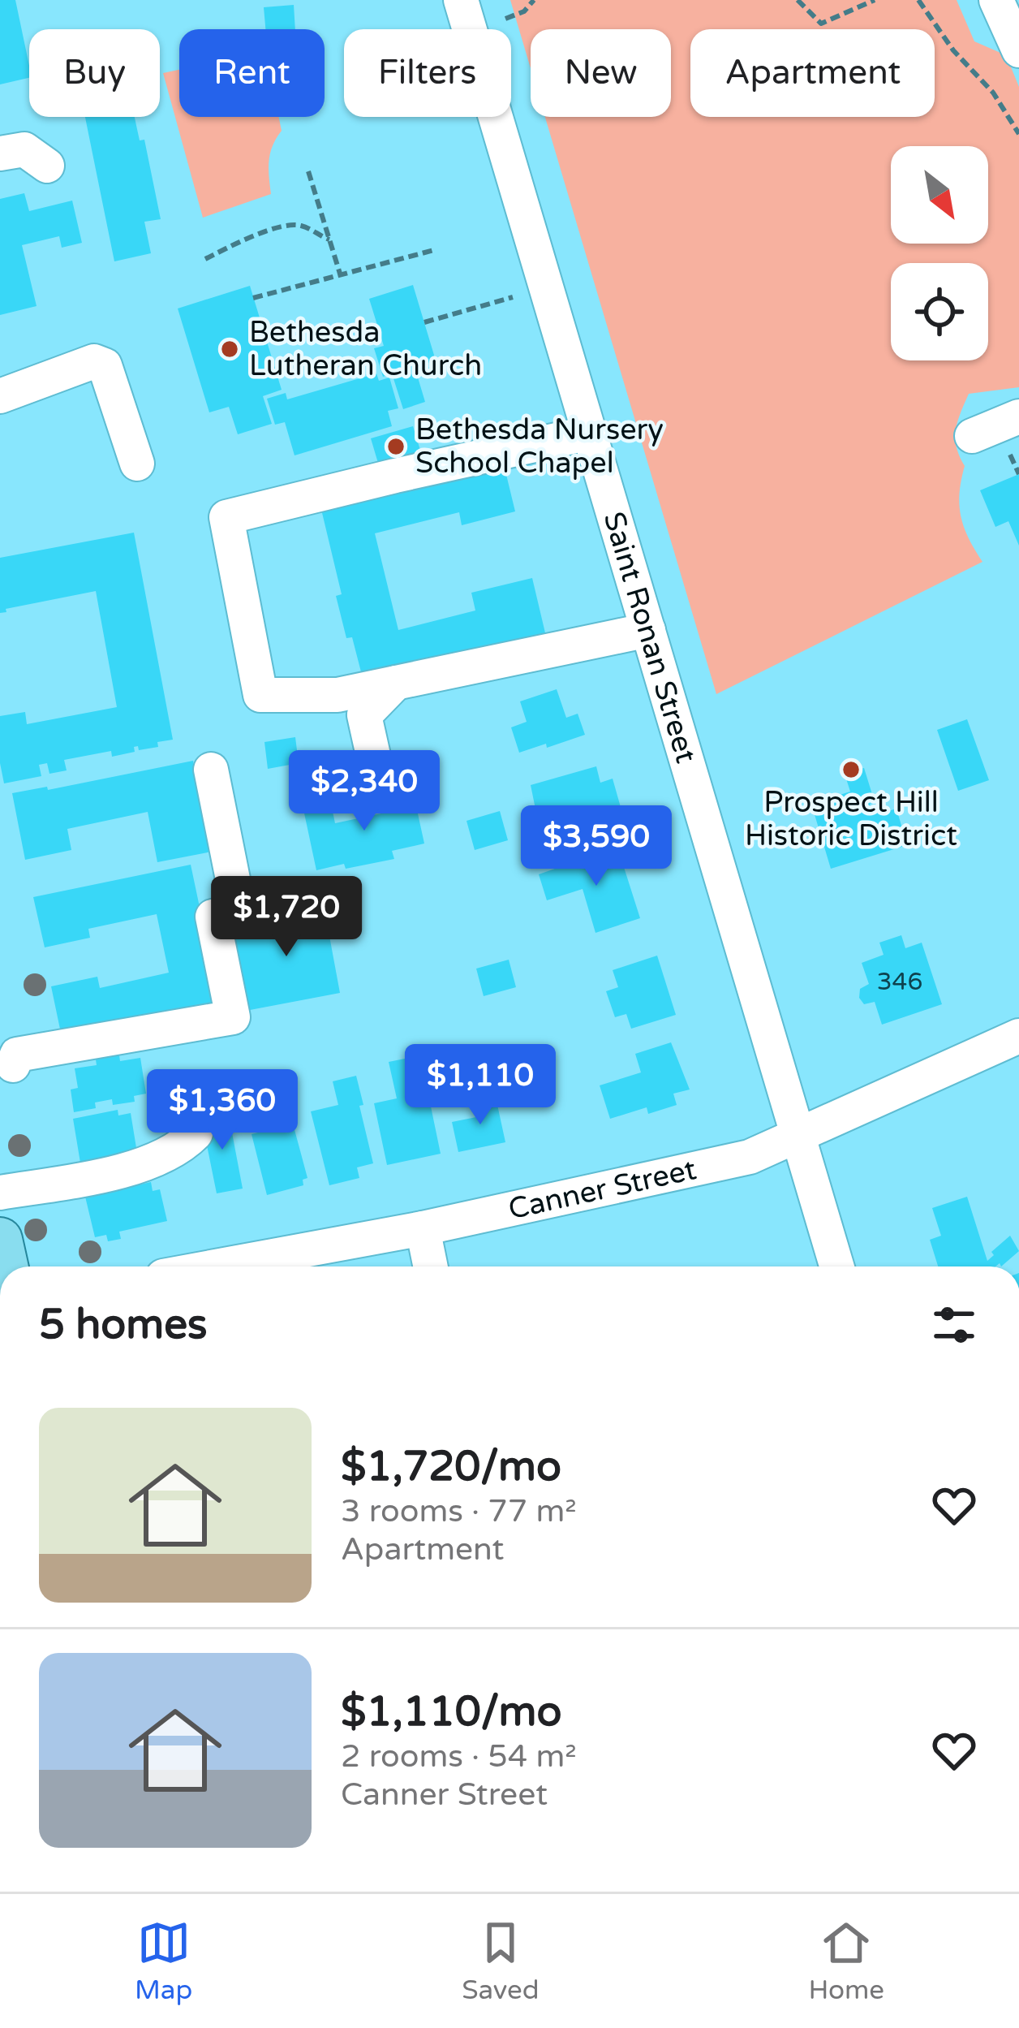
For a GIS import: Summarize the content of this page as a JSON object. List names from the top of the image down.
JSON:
{
  "streets": {
    "street": ["Saint Ronan Street", "Canner Street"]
  },
  "crossings": [
    ["Saint Ronan Street", "Canner Street"]
  ],
  "places": ["Bethesda Lutheran Church", "Bethesda Nursery School Chapel", "Prospect Hill Historic District"],
  "house_numbers": ["346"],
  "north": "bottom right",
  "page": {
    "chip": [
      "Buy",
      "Rent",
      "Filters",
      "New",
      "Apartment"
    ],
    "price": [
      "$2,340",
      "$3,590",
      "$1,720",
      "$1,110",
      "$1,360"
    ],
    "heading": "5 homes",
    "list": [
      {
        "name": "$1,720/mo",
        "note": "3 rooms · 77 m² · Apartment"
      },
      {
        "name": "$1,110/mo",
        "note": "2 rooms · 54 m² · Canner Street"
      }
    ],
    "tabs": ["Map", "Saved", "Home"]
  }
}
